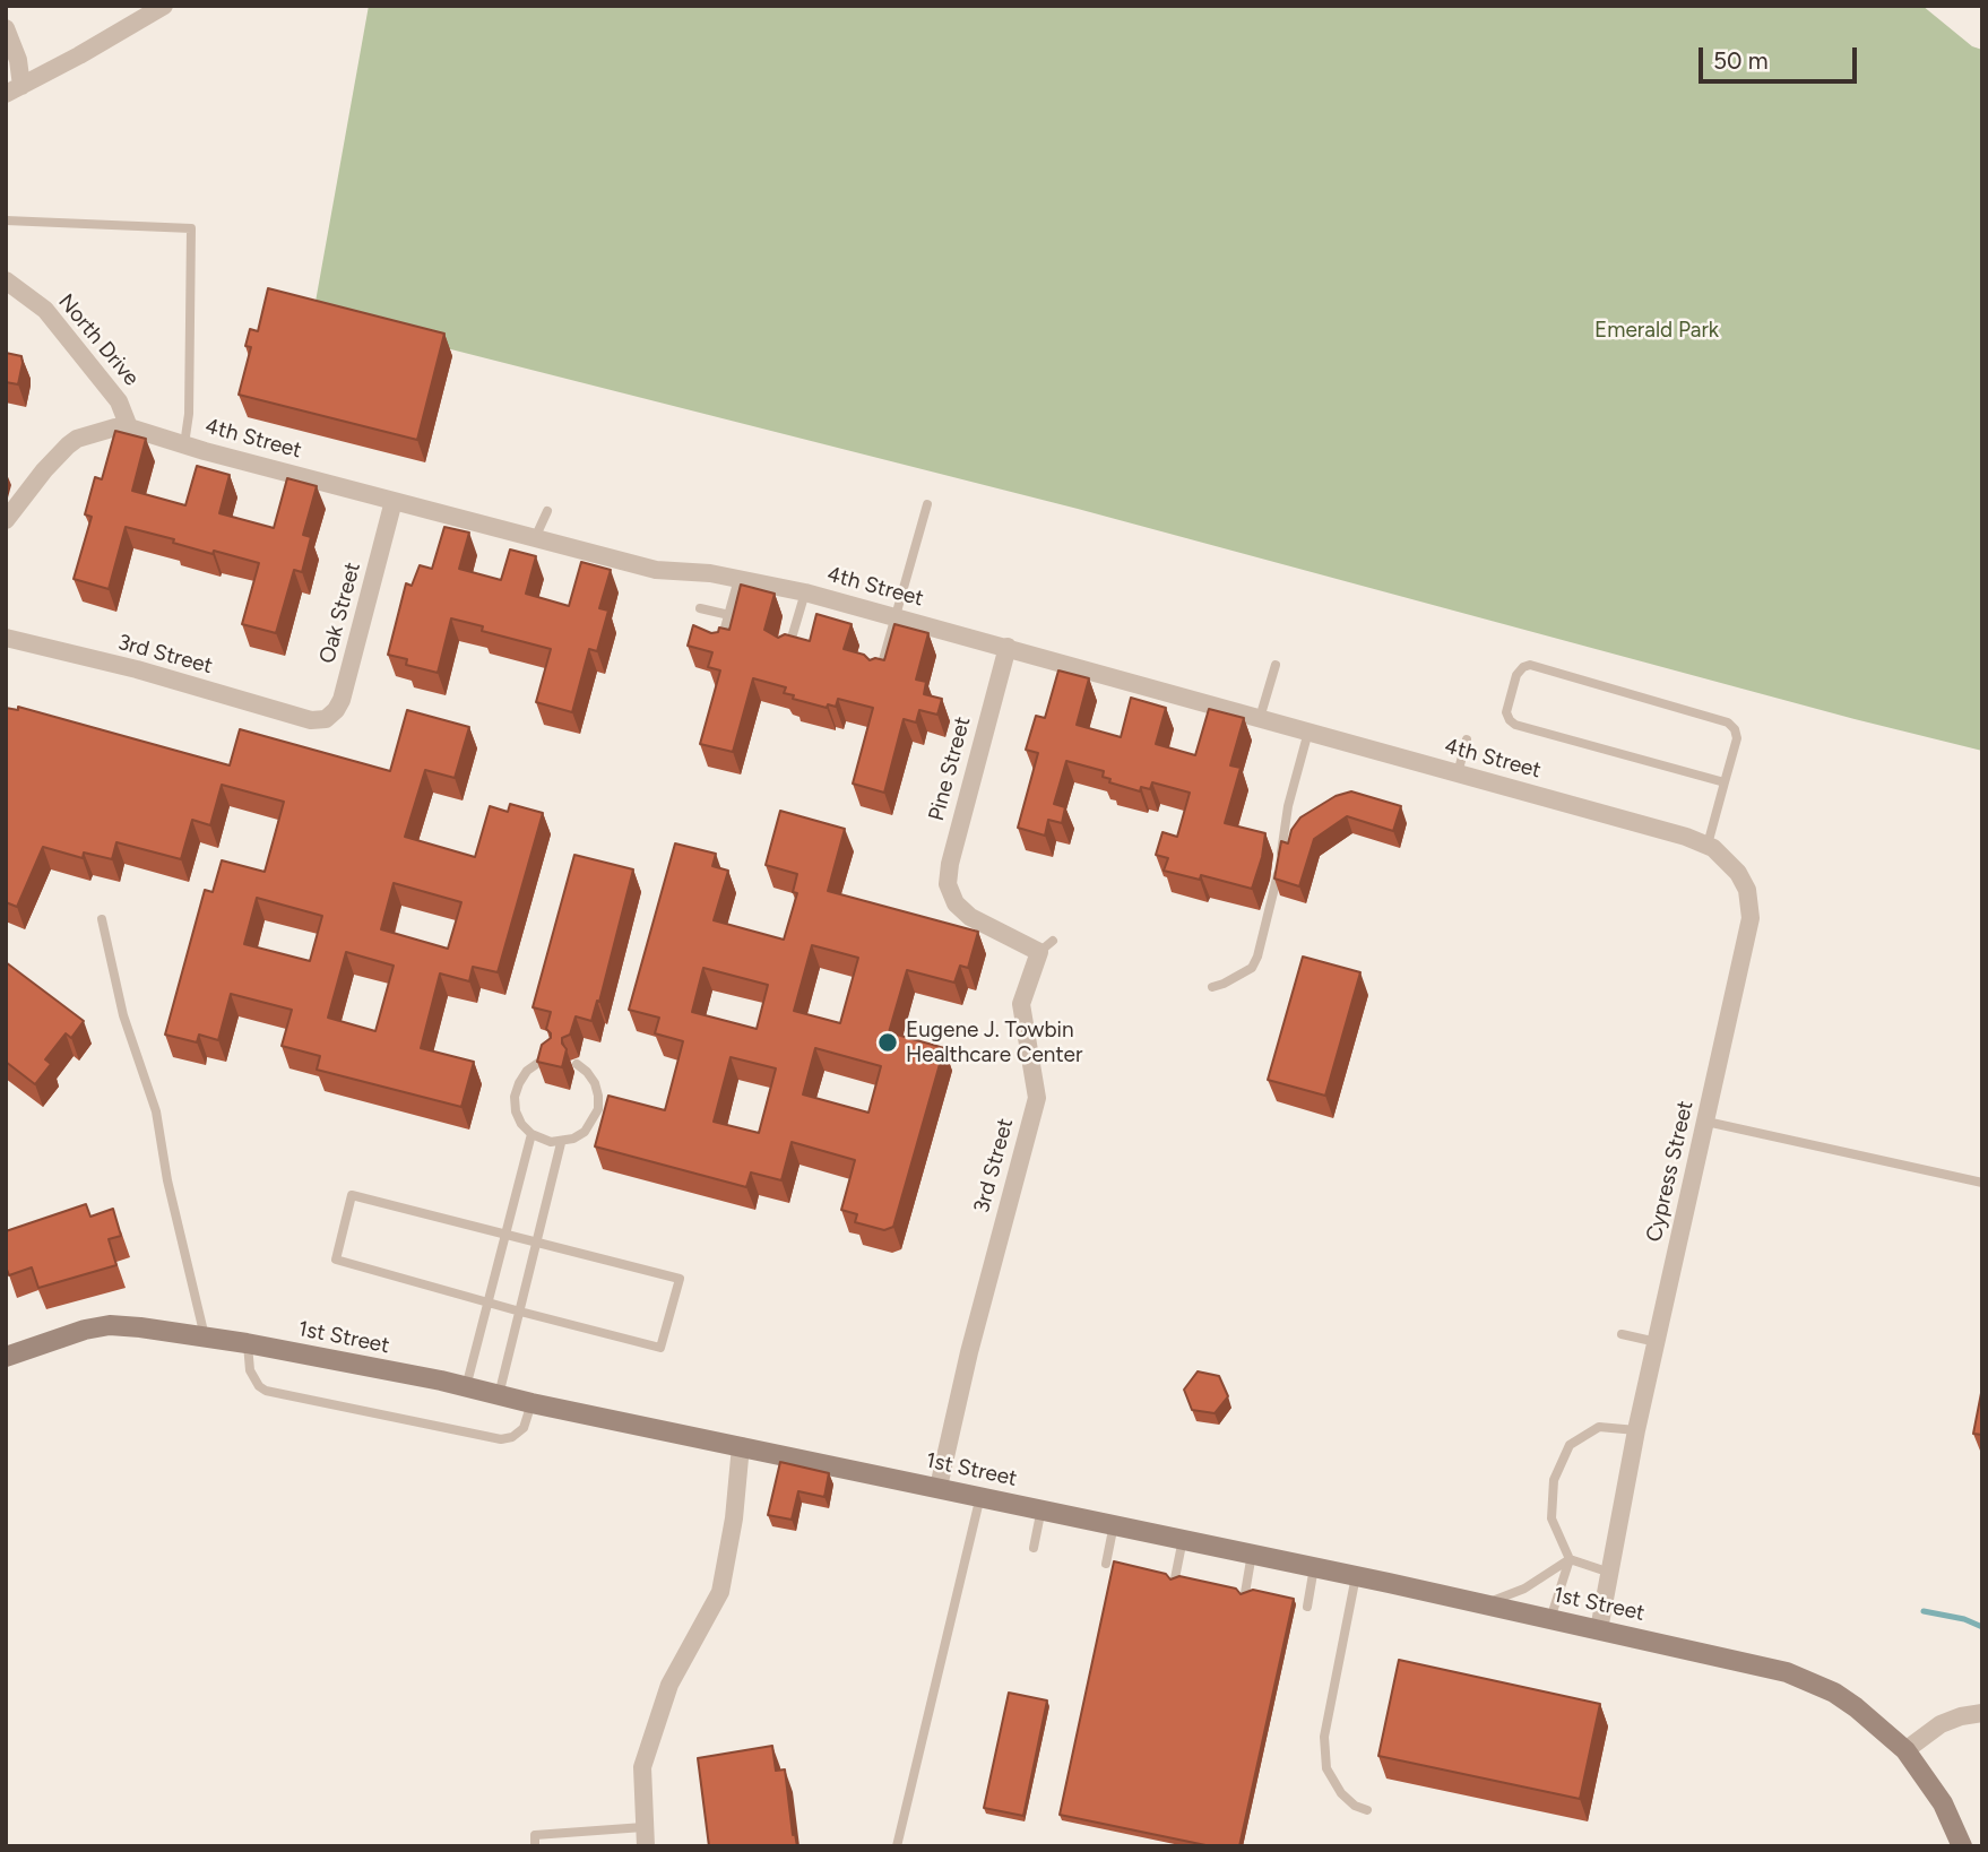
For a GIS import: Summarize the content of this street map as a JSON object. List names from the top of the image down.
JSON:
{
  "streets": {
    "street": [
      "North Drive",
      "4th Street",
      "Oak Street",
      "3rd Street",
      "Pine Street",
      "Cypress Street",
      "1st Street"
    ]
  },
  "crossings": [
    ["North Drive", "4th Street"],
    ["4th Street", "Oak Street"],
    ["4th Street", "Pine Street"],
    ["4th Street", "Cypress Street"],
    ["Oak Street", "3rd Street"],
    ["3rd Street", "Pine Street"],
    ["3rd Street", "1st Street"],
    ["Cypress Street", "1st Street"]
  ],
  "parks": ["Emerald Park"],
  "places": ["Eugene J. Towbin Healthcare Center"],
  "scale_bar": "50 m"
}
